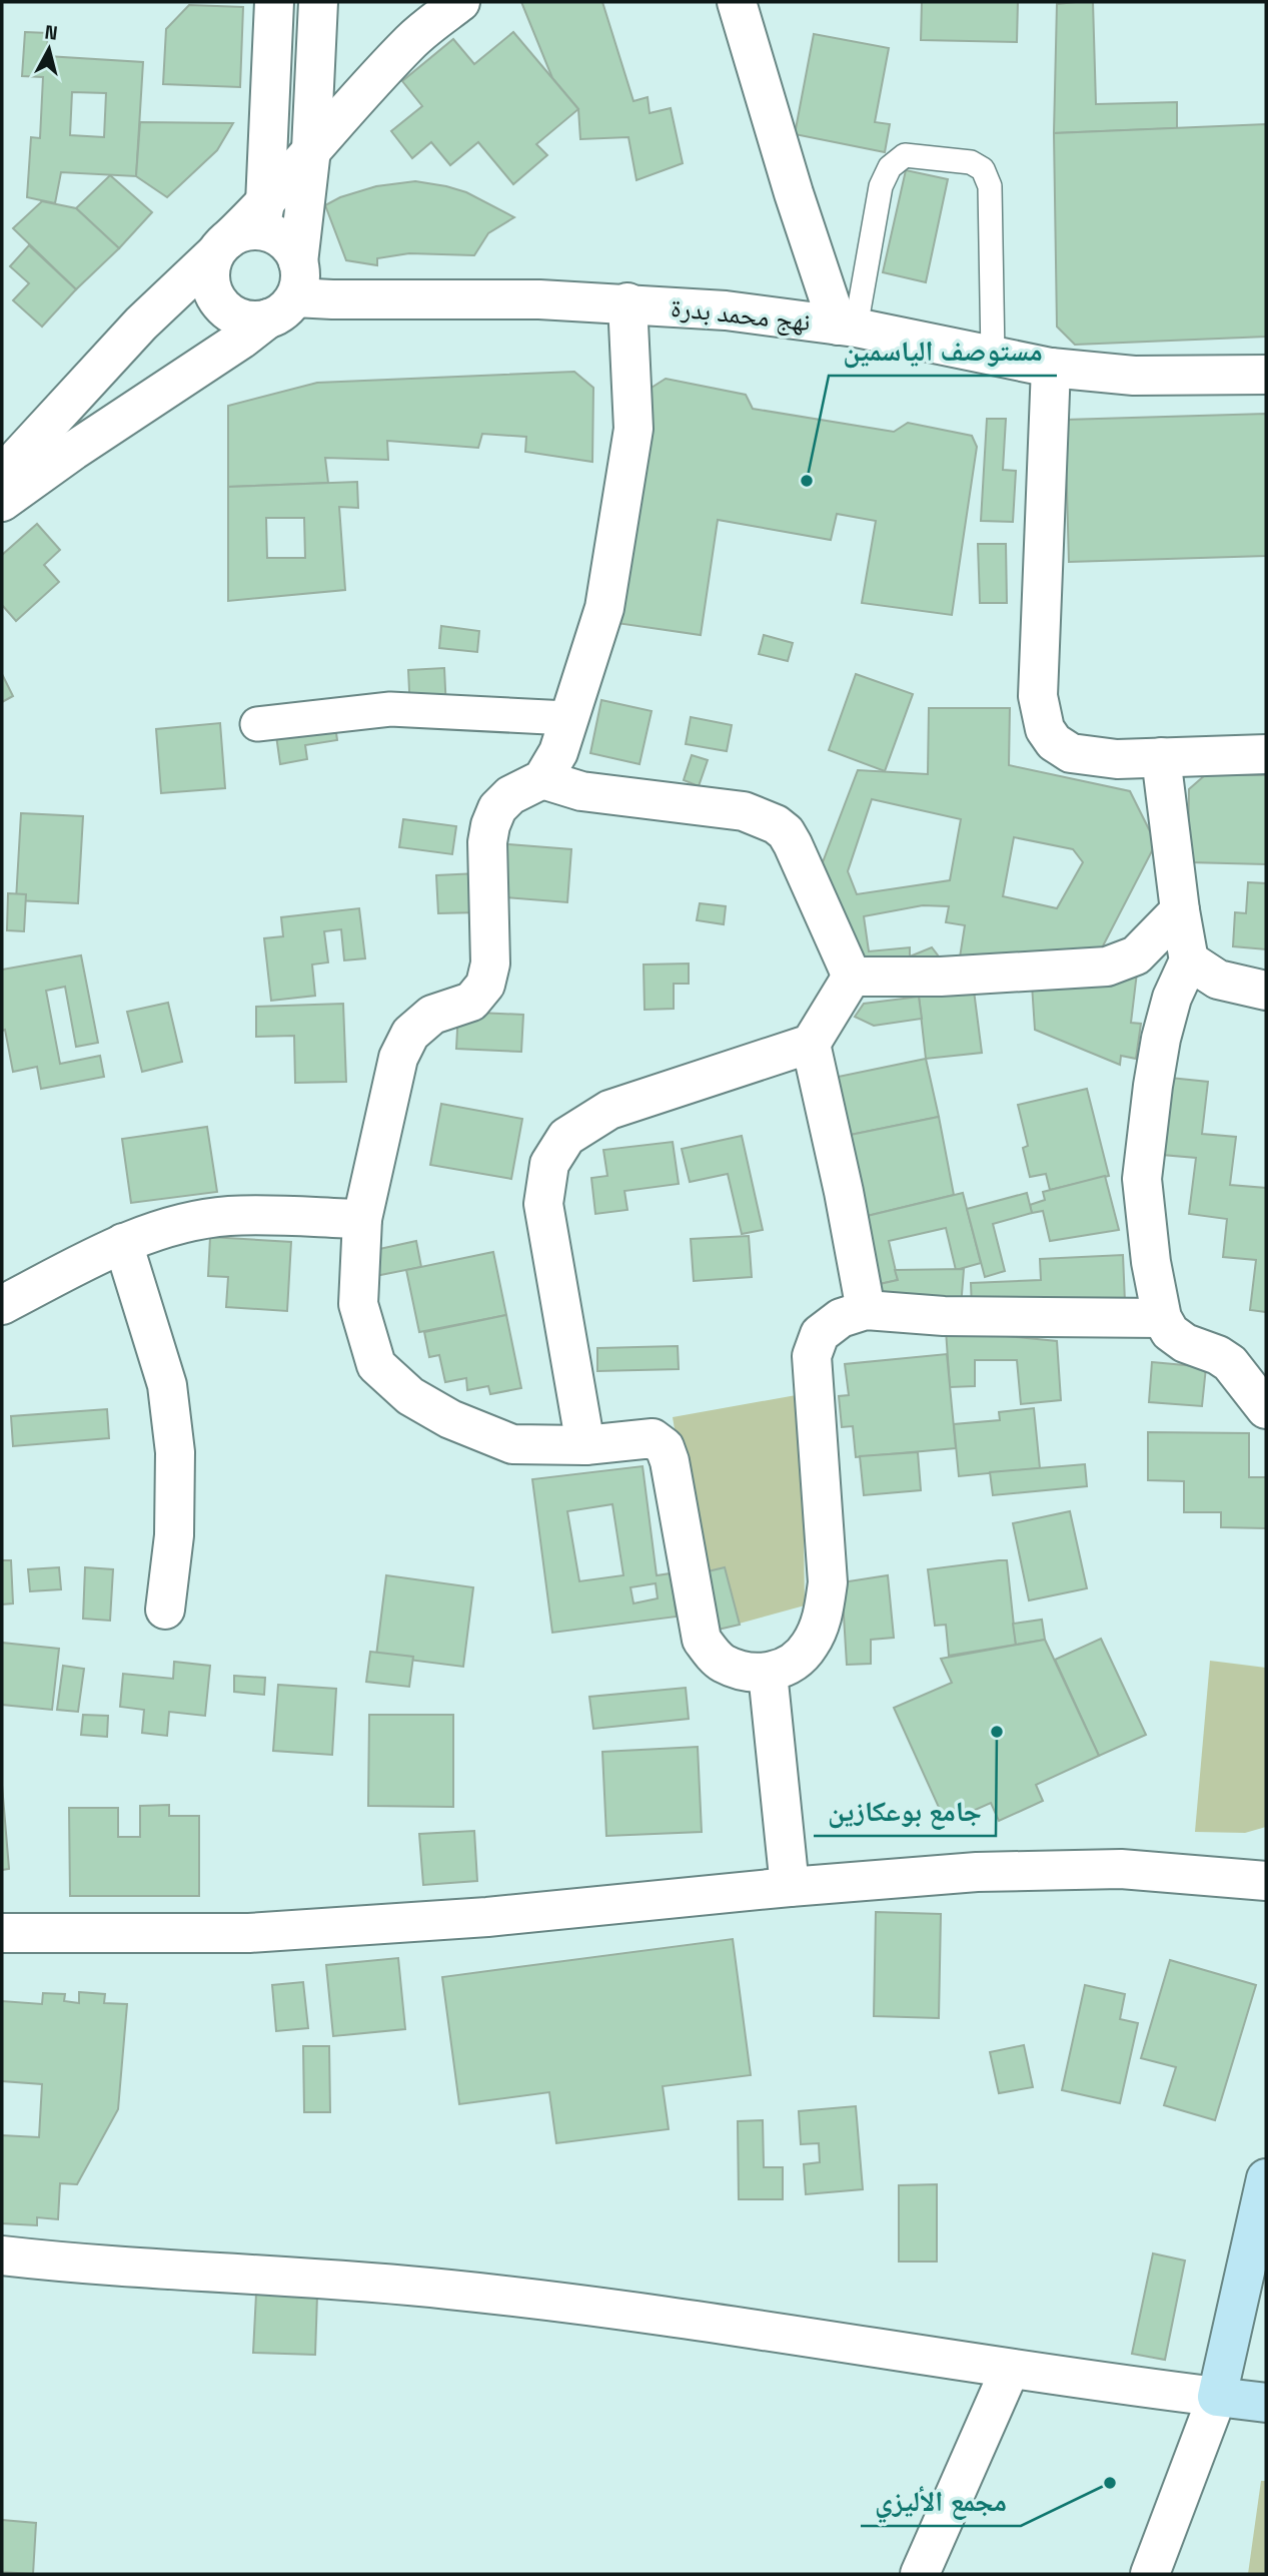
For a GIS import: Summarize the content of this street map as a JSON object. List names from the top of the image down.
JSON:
{
  "streets": {
    "street": ["نهج محمد بدرة"]
  },
  "places": ["مستوصف الياسمين", "جامع بوعكازين", "مجمع الأليزي"],
  "north": "top"
}
